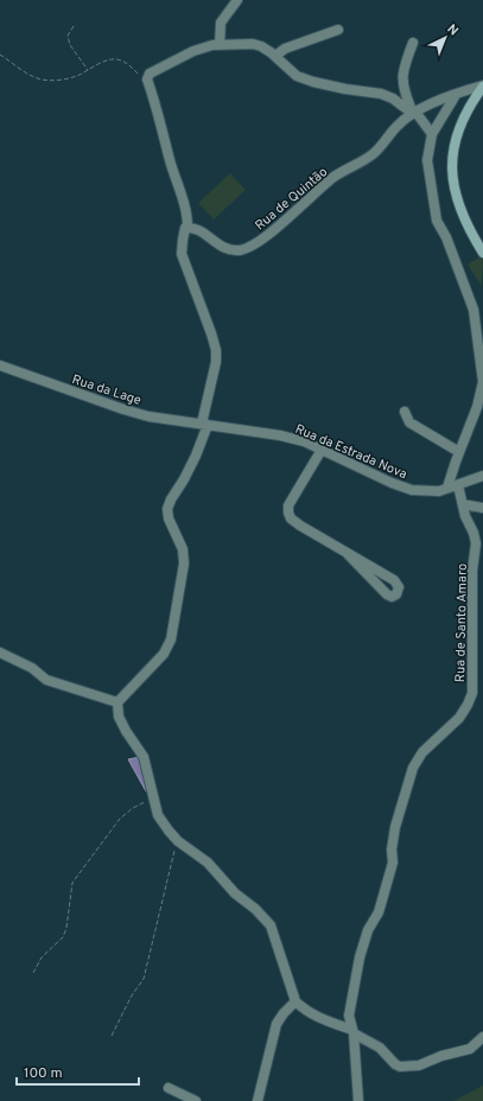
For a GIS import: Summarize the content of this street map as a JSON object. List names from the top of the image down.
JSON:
{
  "streets": {
    "street": [
      "Rua de Quintão",
      "Rua da Lage",
      "Rua da Estrada Nova",
      "Rua de Santo Amaro"
    ]
  },
  "crossings": [
    ["Rua da Lage", "Rua da Estrada Nova"],
    ["Rua da Estrada Nova", "Rua de Santo Amaro"]
  ],
  "scale_bar": "100 m",
  "north": "top right"
}
